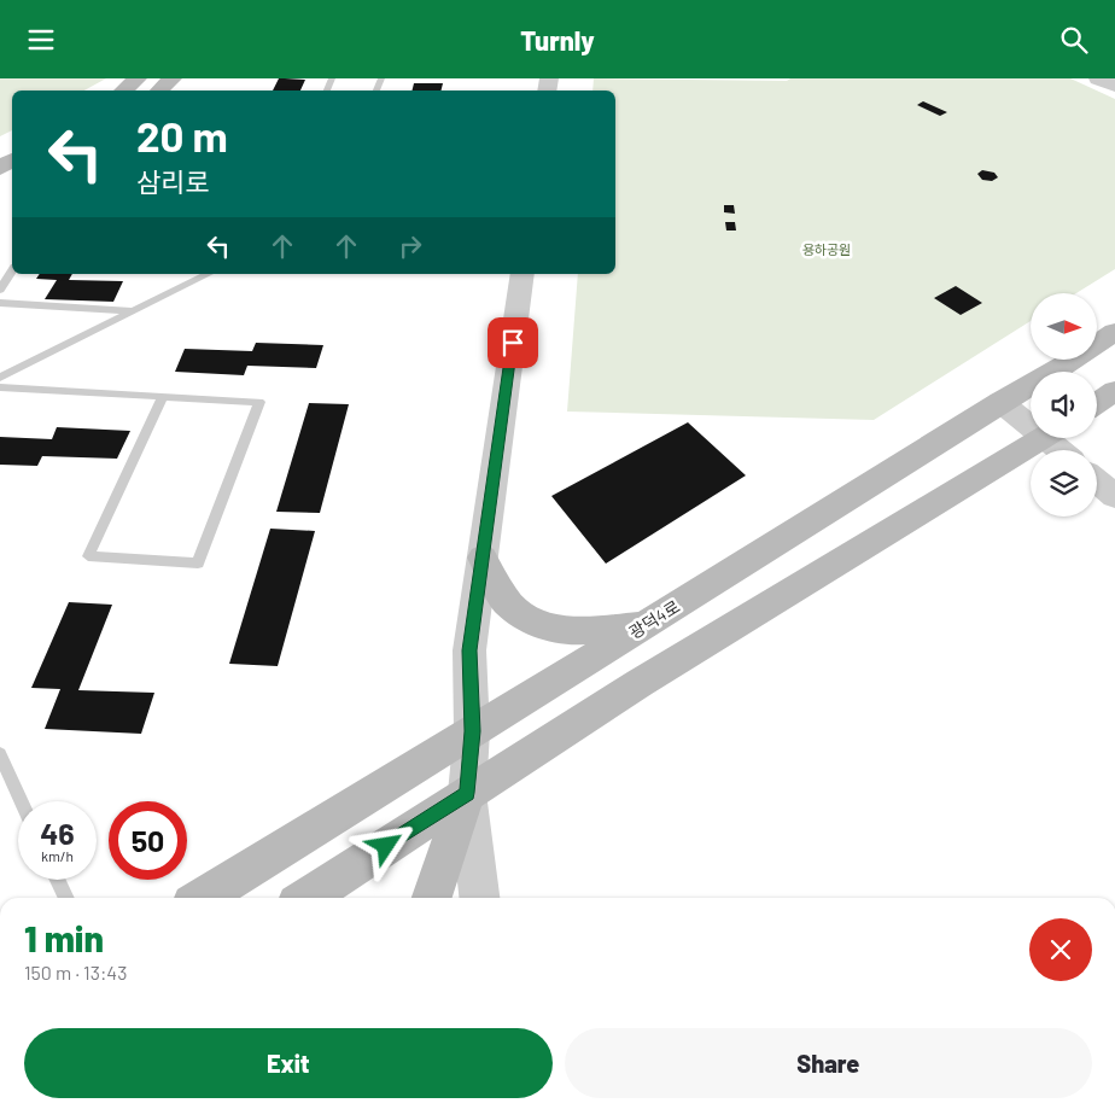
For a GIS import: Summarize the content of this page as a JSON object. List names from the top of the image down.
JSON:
{
  "streets": {
    "main road": ["광덕4로"]
  },
  "parks": ["용하공원"],
  "north": "right",
  "page": {
    "header": "Turnly",
    "turn": ["20 m", "삼리로"],
    "speed": "46 km/h",
    "limit": "50",
    "heading": ["1 min", "150 m · 13:43"],
    "buttons": ["Exit", "Share"]
  }
}
